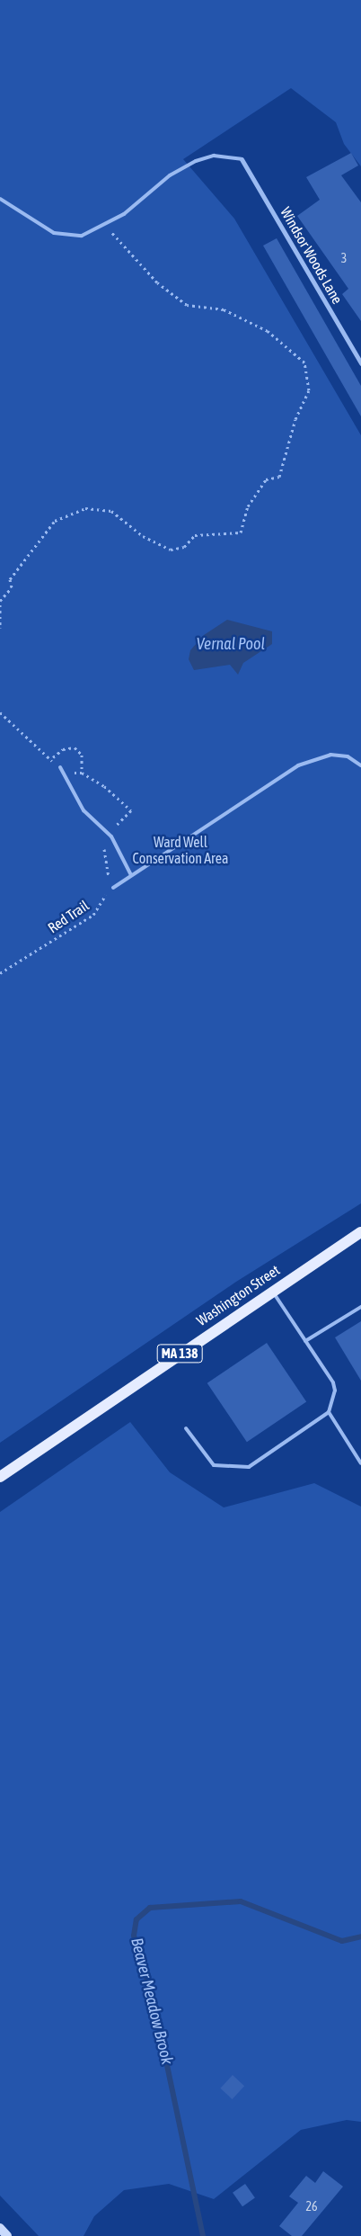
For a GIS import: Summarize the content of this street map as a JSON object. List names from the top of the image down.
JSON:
{
  "streets": {
    "main road": ["Washington Street", "MA 138"],
    "street": ["Windsor Woods Lane"],
    "path": ["Red Trail"]
  },
  "water": ["Vernal Pool", "Beaver Meadow Brook"],
  "parks": ["Ward Well Conservation Area"],
  "house_numbers": ["3", "26"]
}
